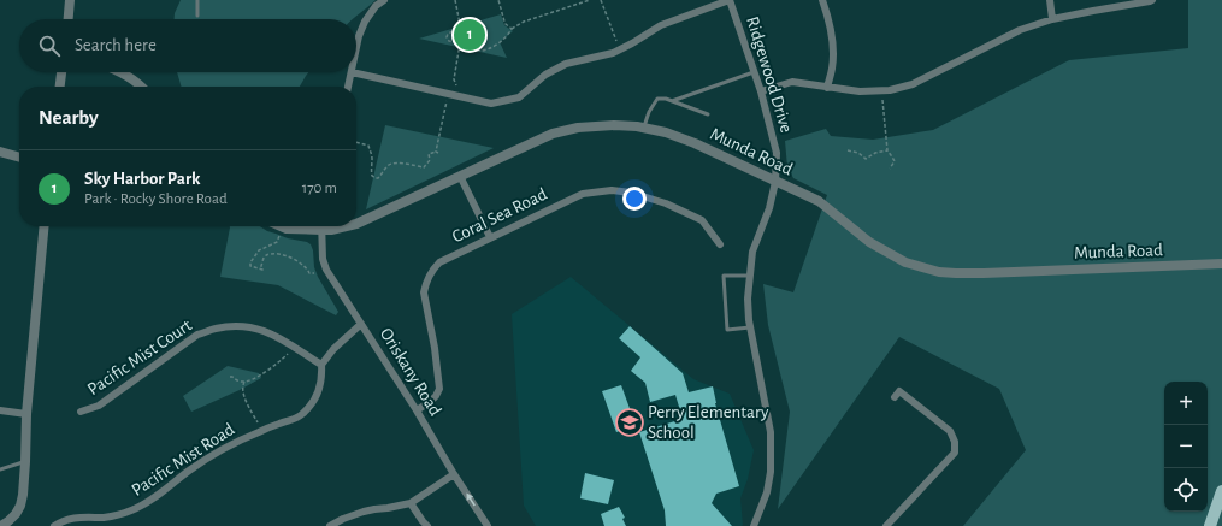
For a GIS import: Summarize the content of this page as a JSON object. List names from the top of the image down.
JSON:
{
  "streets": {
    "street": [
      "Ridgewood Drive",
      "Munda Road",
      "Coral Sea Road",
      "Pacific Mist Court",
      "Oriskany Road",
      "Pacific Mist Road"
    ]
  },
  "crossings": [
    ["Ridgewood Drive", "Munda Road"],
    ["Coral Sea Road", "Oriskany Road"],
    ["Pacific Mist Court", "Pacific Mist Road"]
  ],
  "places": {
    "school or university": ["Perry Elementary School"]
  },
  "page": {
    "pins": "1",
    "search": "Search here",
    "heading": "Nearby",
    "list": [
      {
        "mark": "1",
        "name": "Sky Harbor Park",
        "note": "Park · Rocky Shore Road",
        "value": "170 m"
      }
    ],
    "map_buttons": ["+", "−"]
  }
}
